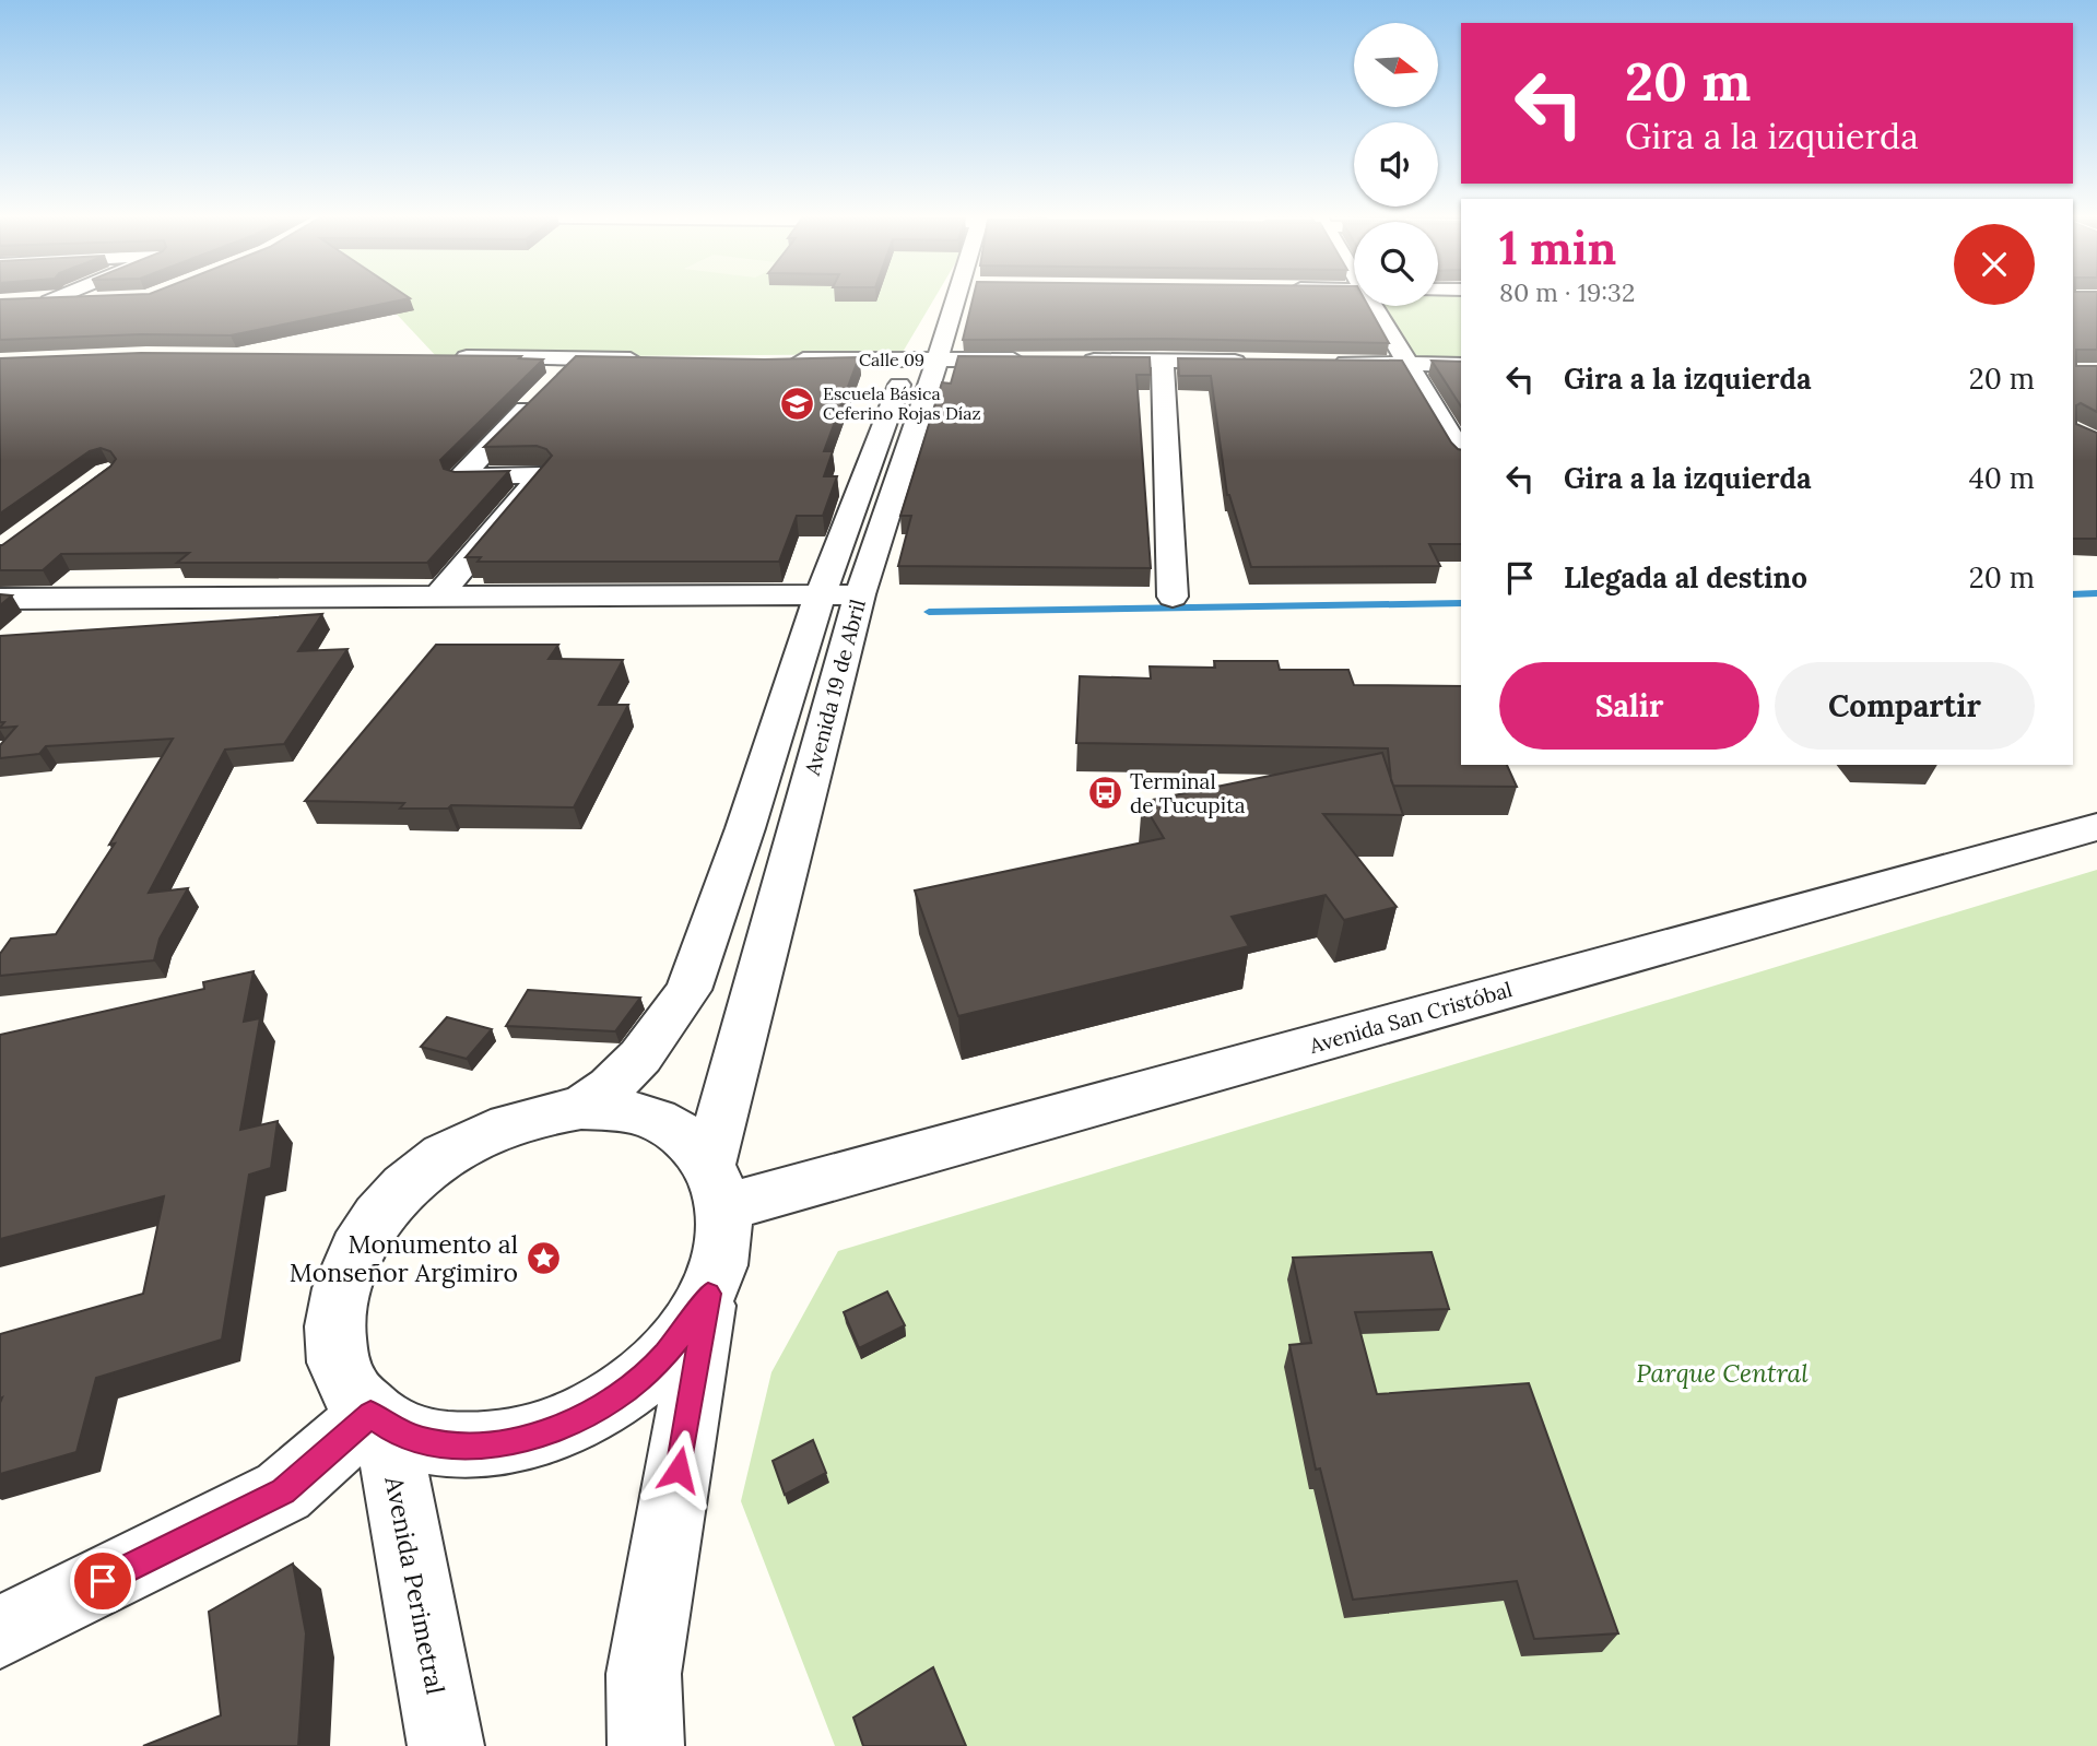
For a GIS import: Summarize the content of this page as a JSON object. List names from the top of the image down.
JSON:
{
  "streets": {
    "street": [
      "Calle 09",
      "Avenida 19 de Abril",
      "Avenida San Cristóbal",
      "Avenida Perimetral"
    ]
  },
  "crossings": [
    ["Calle 09", "Avenida 19 de Abril"],
    ["Avenida 19 de Abril", "Avenida San Cristóbal"]
  ],
  "parks": ["Parque Central"],
  "places": {
    "school or university": ["Escuela Básica Ceferino Rojas Díaz"],
    "bus stop": ["Terminal de Tucupita"],
    "place": ["Monumento al Monseñor Argimiro"]
  },
  "north": "right",
  "page": {
    "turn": ["20 m", "Gira a la izquierda"],
    "heading": ["1 min", "80 m · 19:32"],
    "list": [
      {
        "name": "Gira a la izquierda",
        "value": "20 m"
      },
      {
        "name": "Gira a la izquierda",
        "value": "40 m"
      },
      {
        "name": "Llegada al destino",
        "value": "20 m"
      }
    ],
    "buttons": ["Salir", "Compartir"]
  }
}
